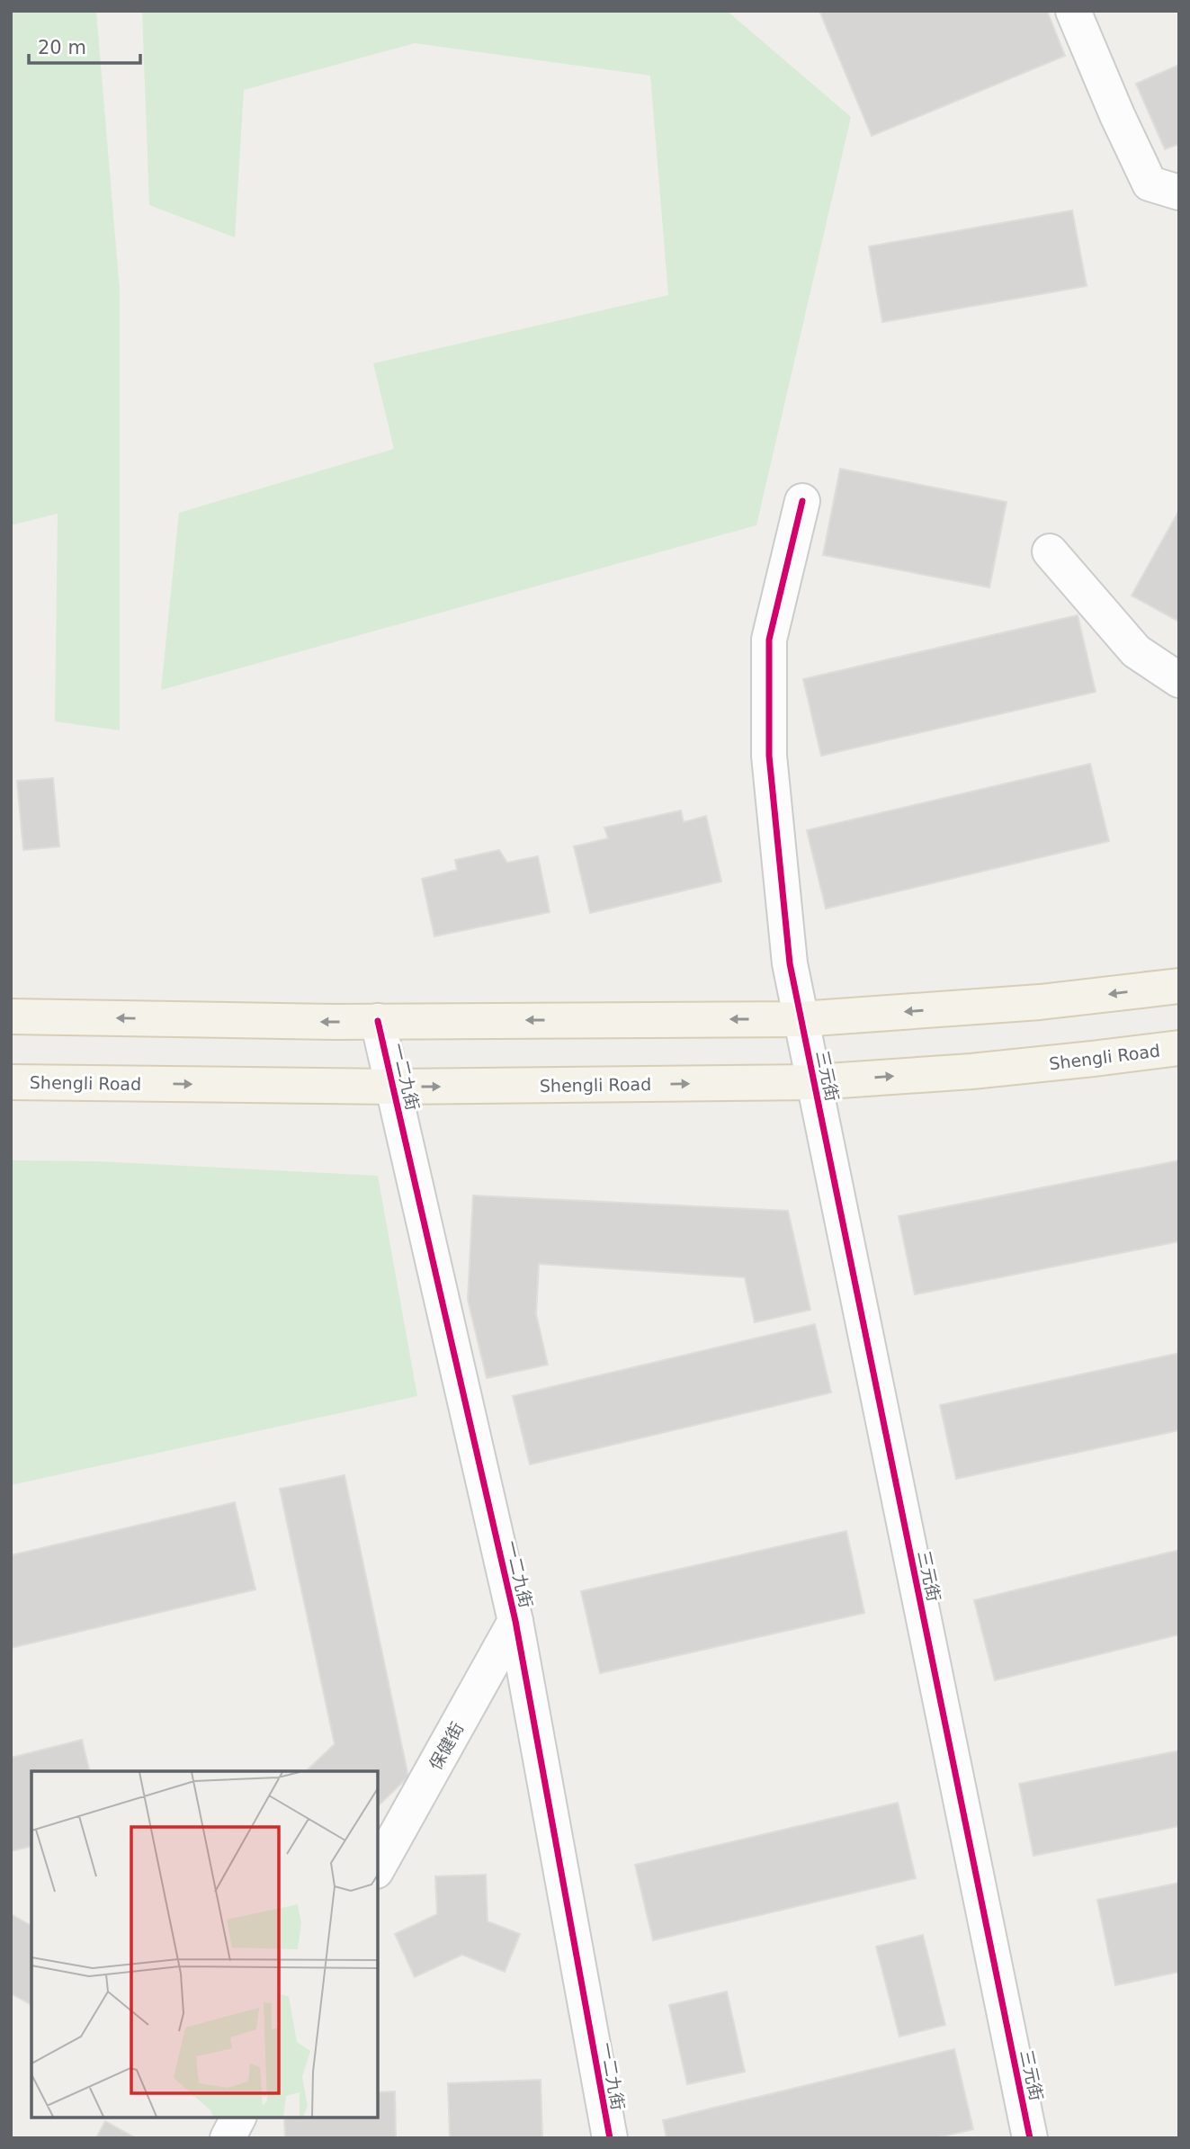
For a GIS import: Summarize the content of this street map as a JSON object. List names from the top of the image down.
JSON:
{
  "streets": {
    "main road": ["Shengli Road"],
    "street": ["三元街", "一二九街", "保健街"]
  },
  "crossings": [
    ["Shengli Road", "三元街"],
    ["Shengli Road", "一二九街"],
    ["一二九街", "保健街"]
  ],
  "scale_bar": "20 m"
}
